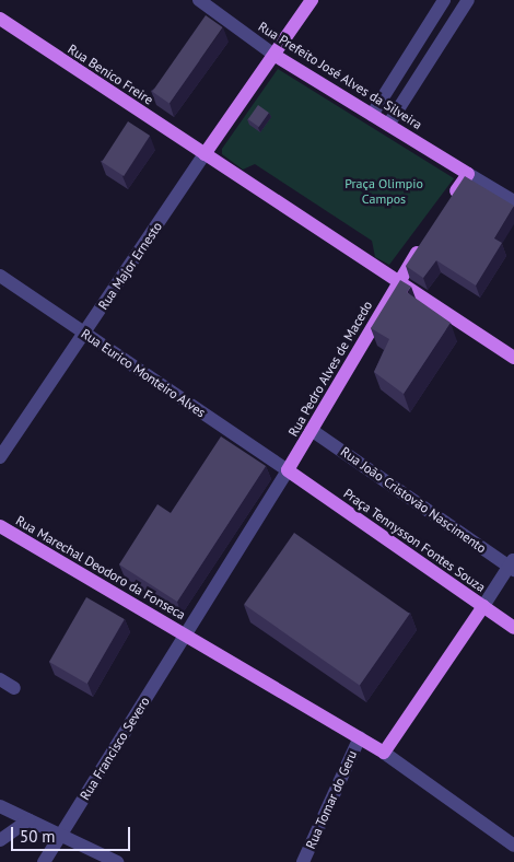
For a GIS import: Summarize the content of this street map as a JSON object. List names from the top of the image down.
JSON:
{
  "streets": {
    "main road": [
      "Rua Benico Freire",
      "Rua Prefeito José Alves da Silveira",
      "Rua Pedro Alves de Macedo",
      "Praça Tennysson Fontes Souza",
      "Rua Marechal Deodoro da Fonseca"
    ],
    "street": [
      "Rua Major Ernesto",
      "Rua Eurico Monteiro Alves",
      "Rua João Cristovão Nascimento",
      "Rua Francisco Severo",
      "Rua Tomar do Geru"
    ]
  },
  "crossings": [
    ["Rua Benico Freire", "Rua Major Ernesto"],
    ["Rua Major Ernesto", "Rua Eurico Monteiro Alves"],
    ["Rua Pedro Alves de Macedo", "Rua Eurico Monteiro Alves"],
    ["Rua Pedro Alves de Macedo", "Rua João Cristovão Nascimento"],
    ["Rua Pedro Alves de Macedo", "Praça Tennysson Fontes Souza"],
    ["Rua Eurico Monteiro Alves", "Praça Tennysson Fontes Souza"],
    ["Rua Marechal Deodoro da Fonseca", "Rua Francisco Severo"]
  ],
  "parks": ["Praça Olimpio Campos"],
  "scale_bar": "50 m"
}
